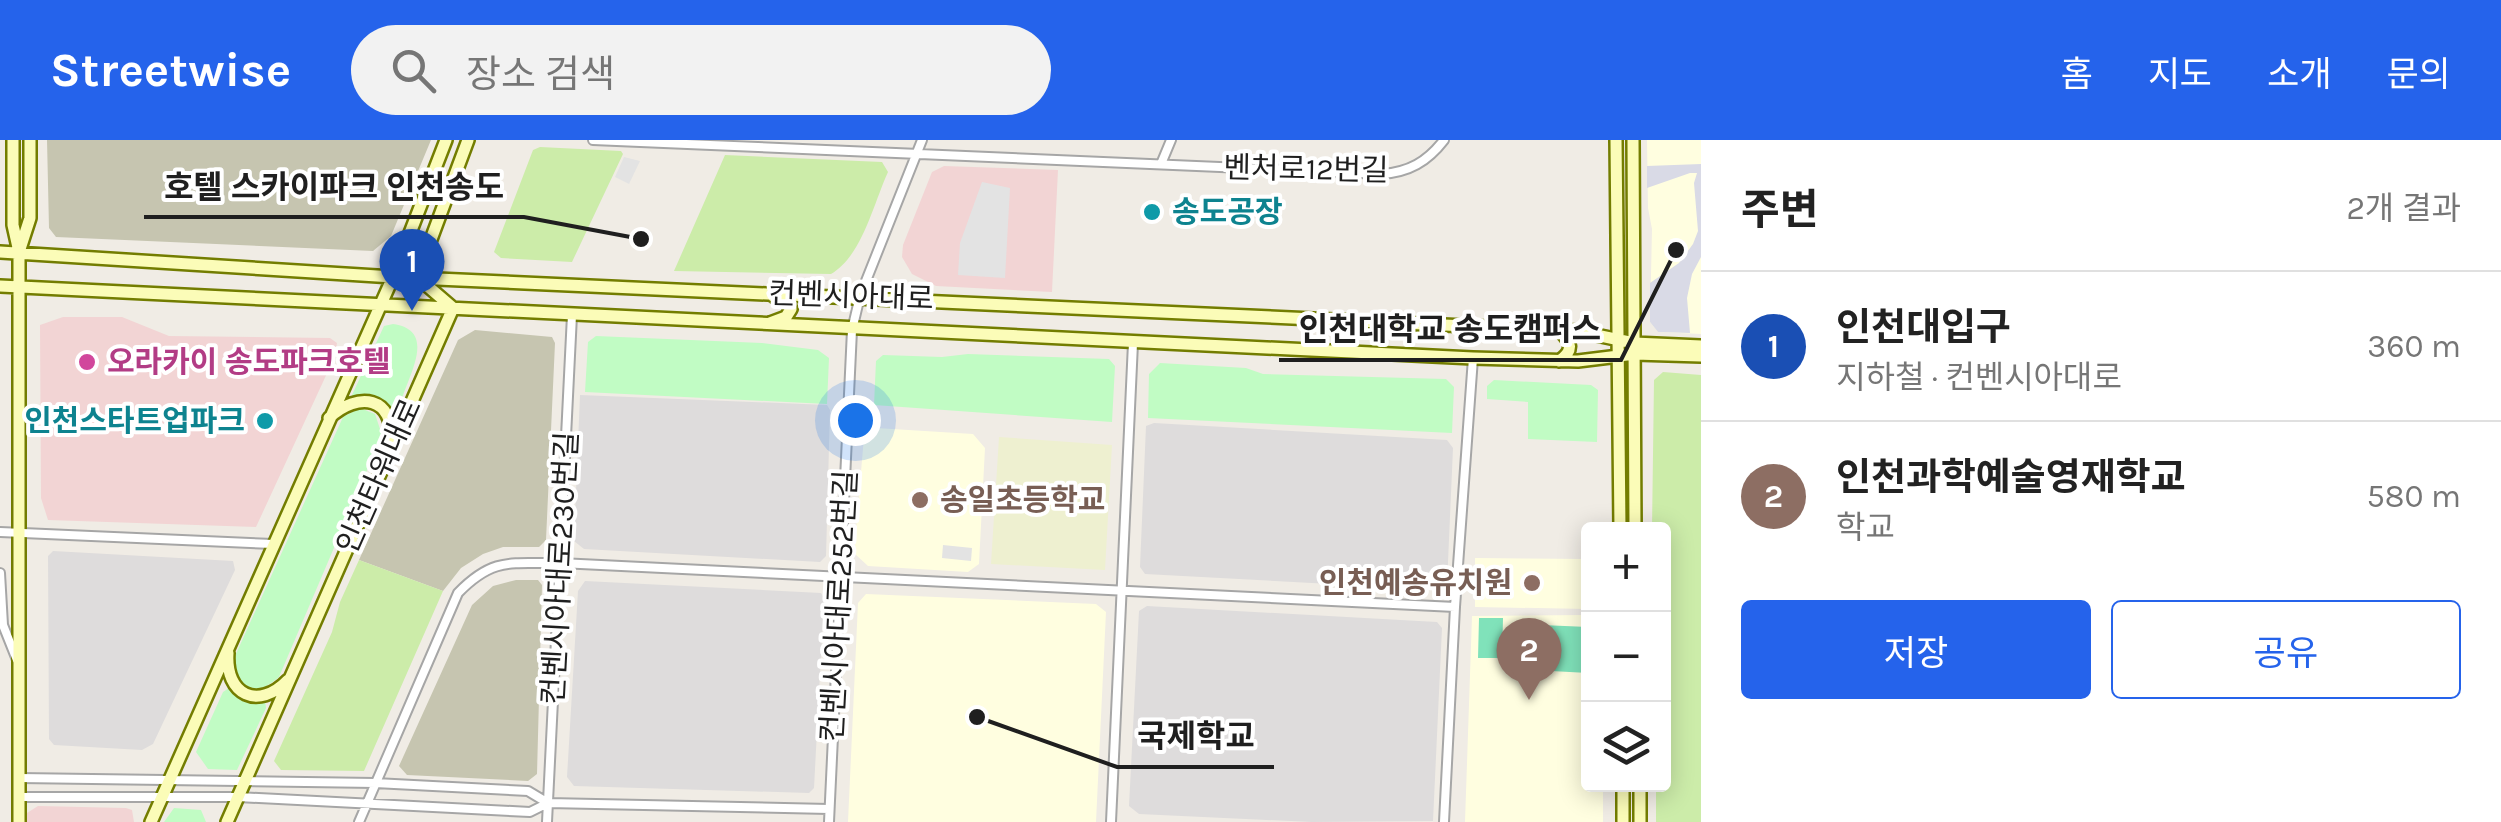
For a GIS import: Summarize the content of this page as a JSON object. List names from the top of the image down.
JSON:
{
  "streets": {
    "main road": ["컨벤시아대로", "인천타워대로"],
    "street": ["벤처로12번길", "컨벤시아대로230번길", "컨벤시아대로252번길"]
  },
  "crossings": [
    ["벤처로12번길", "컨벤시아대로252번길"],
    ["컨벤시아대로", "인천타워대로"],
    ["컨벤시아대로", "컨벤시아대로230번길"],
    ["컨벤시아대로", "컨벤시아대로252번길"]
  ],
  "places": [
    "송도공장",
    "호텔 스카이파크 인천송도",
    "인천대학교 송도캠퍼스",
    "오라카이 송도파크호텔",
    "인천스타트업파크",
    "송일초등학교",
    "인천예송유치원",
    "국제학교"
  ],
  "page": {
    "header": "Streetwise",
    "search": "장소 검색",
    "nav": [
      "홈",
      "지도",
      "소개",
      "문의"
    ],
    "heading": ["주변", "2개 결과"],
    "pins": ["1", "2"],
    "list": [
      {
        "mark": "1",
        "name": "인천대입구",
        "note": "지하철 · 컨벤시아대로",
        "value": "360 m"
      },
      {
        "mark": "2",
        "name": "인천과학예술영재학교",
        "note": "학교",
        "value": "580 m"
      }
    ],
    "map_buttons": ["+", "−"],
    "buttons": ["저장", "공유"]
  }
}
